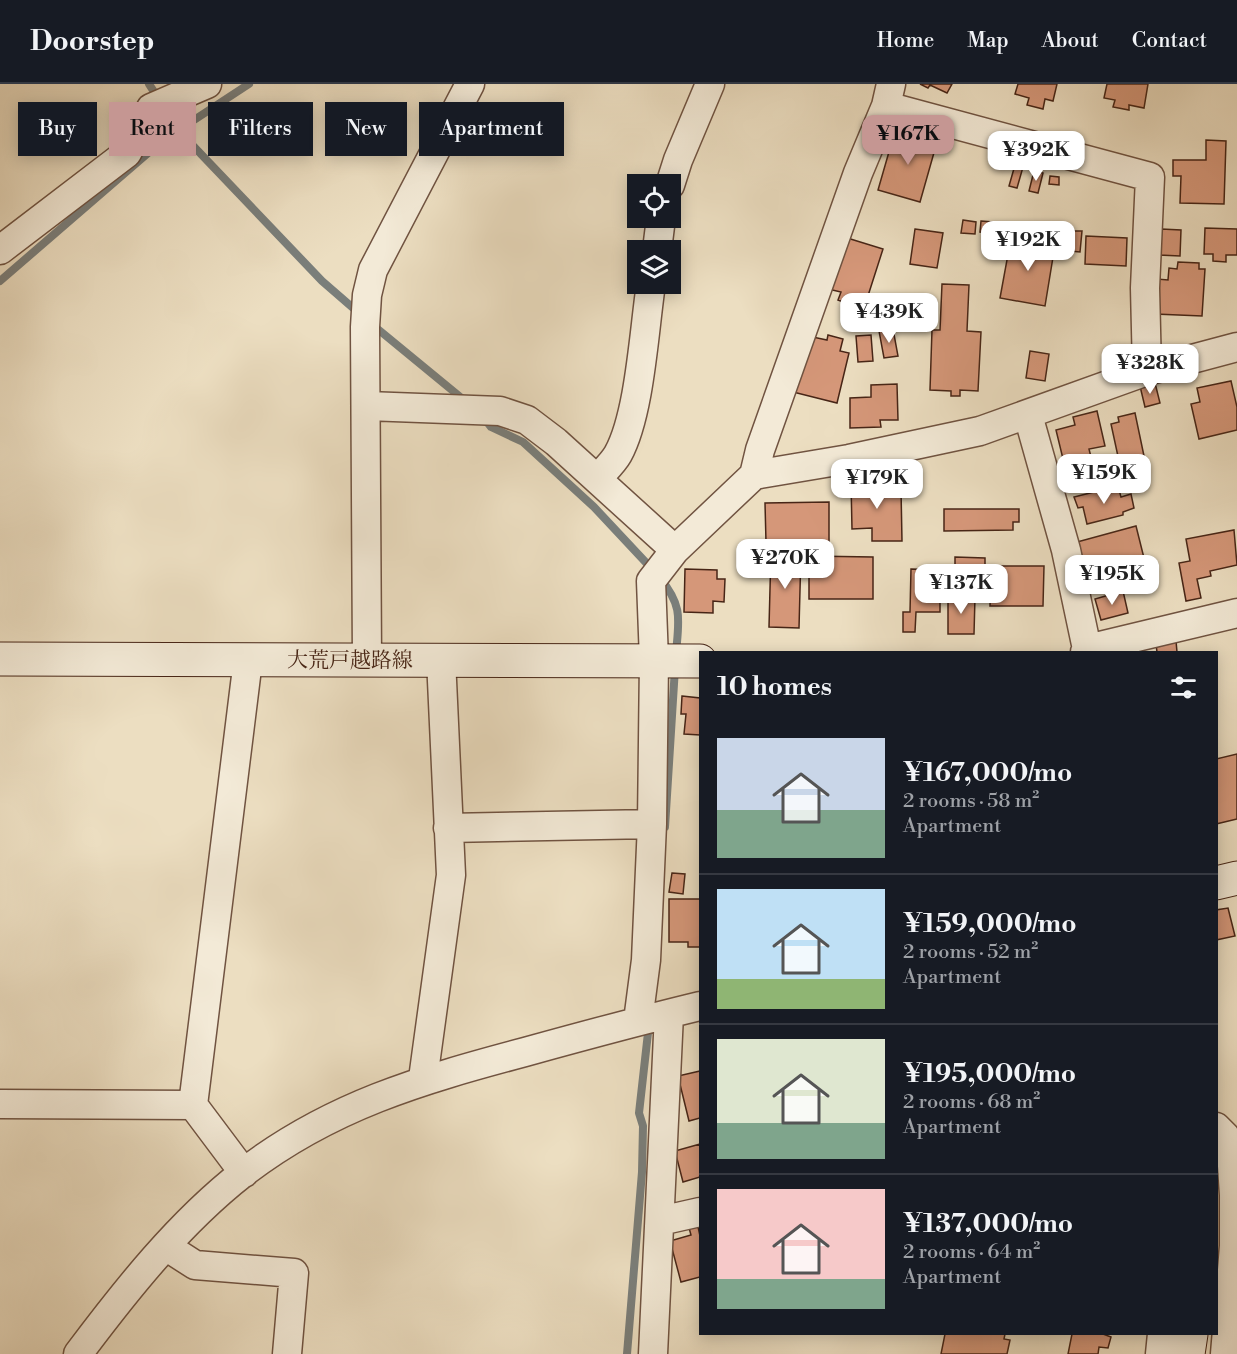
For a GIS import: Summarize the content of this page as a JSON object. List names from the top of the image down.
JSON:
{
  "streets": {
    "main road": ["大荒戸越路線"]
  },
  "page": {
    "header": "Doorstep",
    "nav": [
      "Home",
      "Map",
      "About",
      "Contact"
    ],
    "chip": [
      "Buy",
      "Rent",
      "Filters",
      "New",
      "Apartment"
    ],
    "price": [
      "¥167K",
      "¥392K",
      "¥192K",
      "¥439K",
      "¥328K",
      "¥159K",
      "¥179K",
      "¥270K",
      "¥195K",
      "¥137K"
    ],
    "heading": "10 homes",
    "list": [
      {
        "name": "¥167,000/mo",
        "note": "2 rooms · 58 m² · Apartment"
      },
      {
        "name": "¥159,000/mo",
        "note": "2 rooms · 52 m² · Apartment"
      },
      {
        "name": "¥195,000/mo",
        "note": "2 rooms · 68 m² · Apartment"
      },
      {
        "name": "¥137,000/mo",
        "note": "2 rooms · 64 m² · Apartment"
      }
    ]
  }
}
